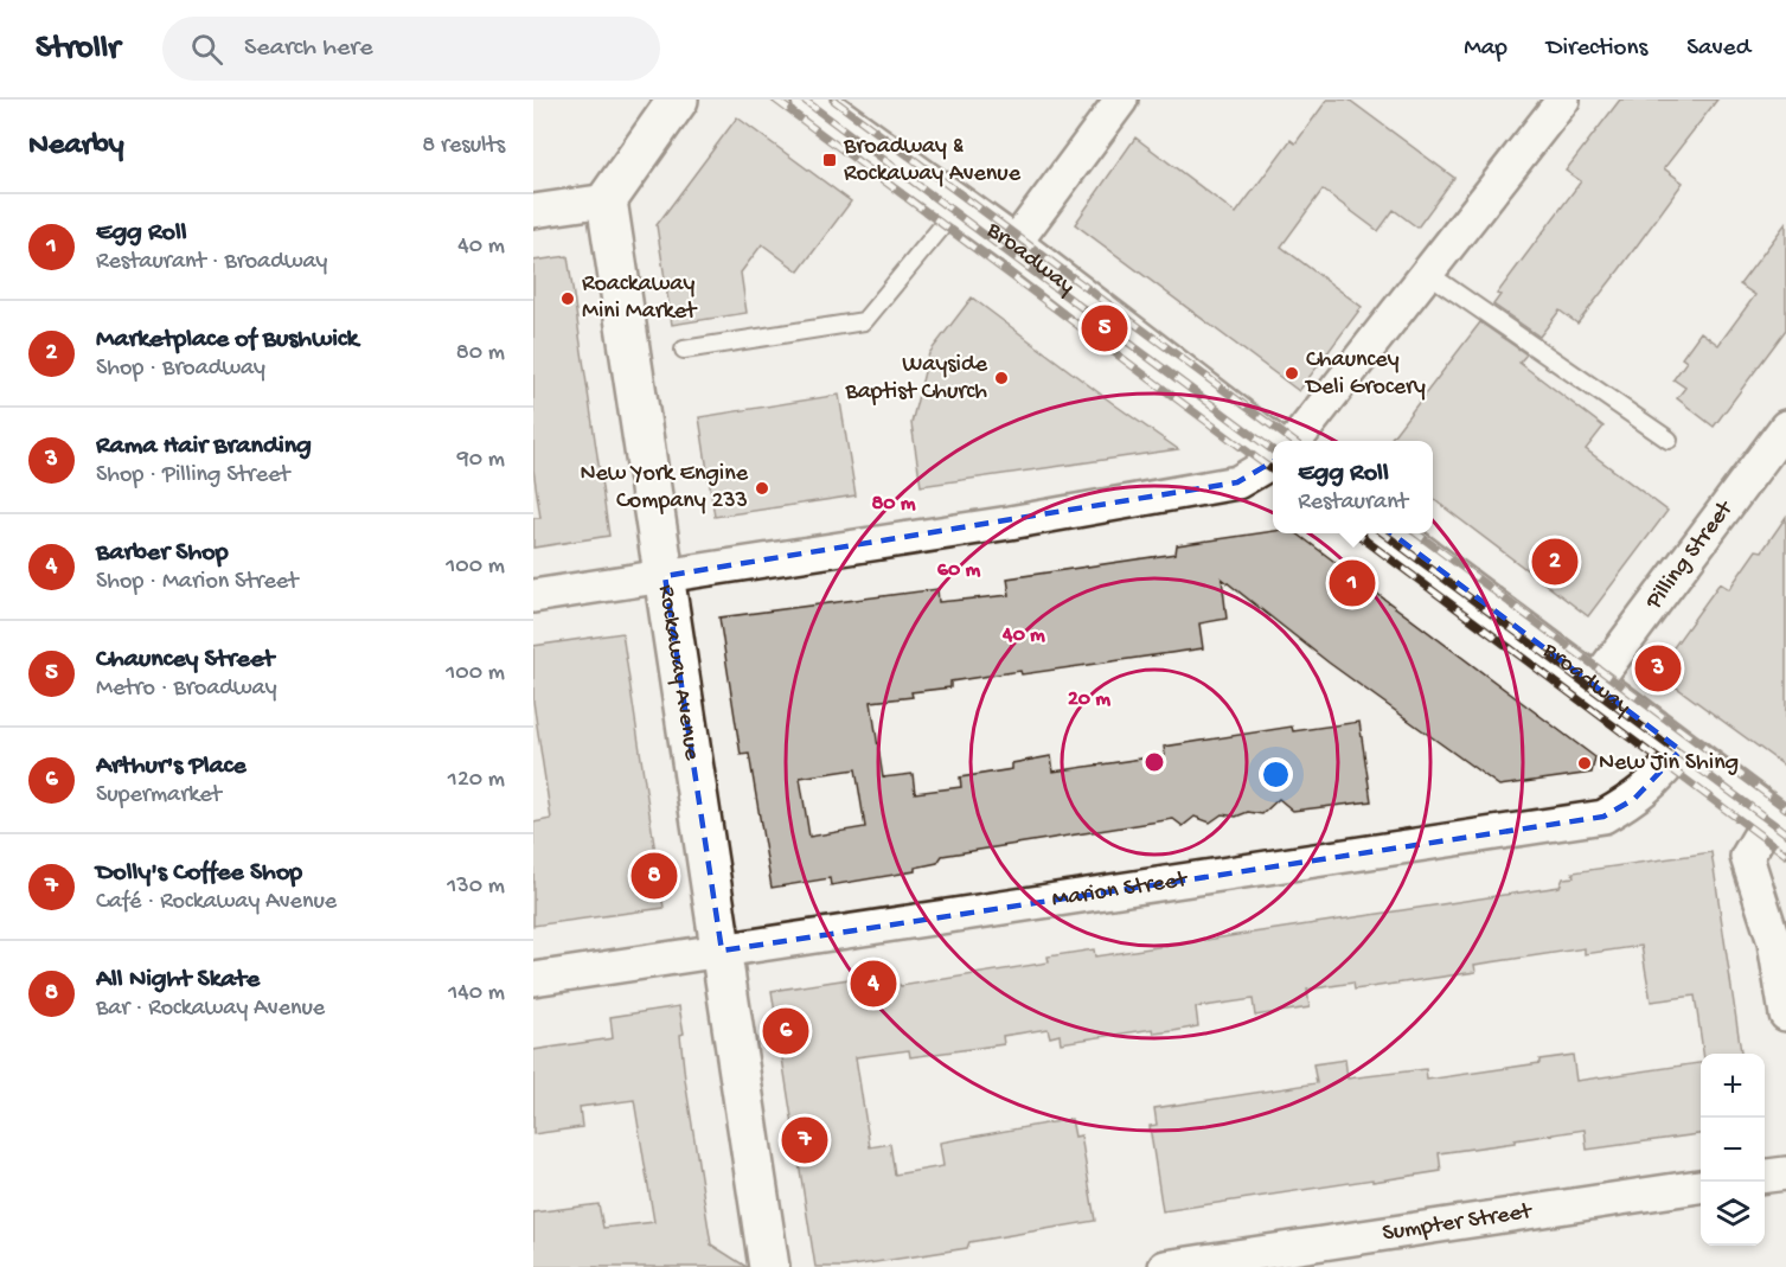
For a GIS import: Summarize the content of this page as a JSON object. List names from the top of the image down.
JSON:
{
  "streets": {
    "main road": ["Broadway", "Rockaway Avenue"],
    "street": ["Pilling Street", "Marion Street", "Sumpter Street"]
  },
  "crossings": [
    ["Broadway", "Pilling Street"],
    ["Broadway", "Marion Street"],
    ["Rockaway Avenue", "Marion Street"]
  ],
  "places": {
    "transit": ["Broadway & Rockaway Avenue"],
    "other": [
      "Roackaway Mini Market",
      "Chauncey Deli Grocery",
      "Wayside Baptist Church",
      "New York Engine Company 233",
      "New Jin Shing"
    ]
  },
  "page": {
    "header": "Strollr",
    "search": "Search here",
    "nav": ["Map", "Directions", "Saved"],
    "heading": ["Nearby", "8 results"],
    "list": [
      {
        "mark": "1",
        "name": "Egg Roll",
        "note": "Restaurant · Broadway",
        "value": "40 m"
      },
      {
        "mark": "2",
        "name": "Marketplace of Bushwick",
        "note": "Shop · Broadway",
        "value": "80 m"
      },
      {
        "mark": "3",
        "name": "Rama Hair Branding",
        "note": "Shop · Pilling Street",
        "value": "90 m"
      },
      {
        "mark": "4",
        "name": "Barber Shop",
        "note": "Shop · Marion Street",
        "value": "100 m"
      },
      {
        "mark": "5",
        "name": "Chauncey Street",
        "note": "Metro · Broadway",
        "value": "100 m"
      },
      {
        "mark": "6",
        "name": "Arthur's Place",
        "note": "Supermarket",
        "value": "120 m"
      },
      {
        "mark": "7",
        "name": "Dolly's Coffee Shop",
        "note": "Café · Rockaway Avenue",
        "value": "130 m"
      },
      {
        "mark": "8",
        "name": "All Night Skate",
        "note": "Bar · Rockaway Avenue",
        "value": "140 m"
      }
    ],
    "pins": [
      "5",
      "2",
      "1",
      "3",
      "8",
      "4",
      "6",
      "7"
    ],
    "popup": ["Egg Roll", "Restaurant"],
    "map_buttons": ["+", "−"]
  },
  "rings": [
    "80 m",
    "60 m",
    "40 m",
    "20 m"
  ]
}
